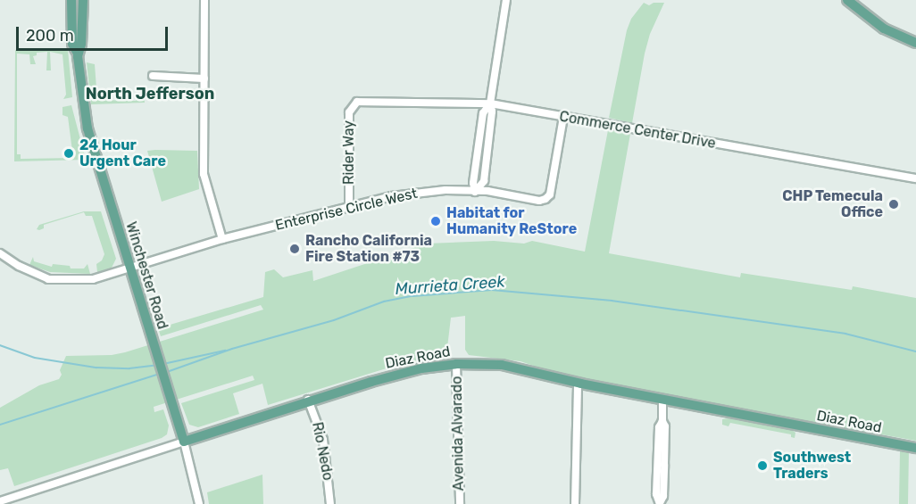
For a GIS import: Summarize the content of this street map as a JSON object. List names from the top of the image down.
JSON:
{
  "streets": {
    "main road": ["Winchester Road", "Diaz Road"],
    "street": [
      "Commerce Center Drive",
      "Rider Way",
      "Enterprise Circle West",
      "Avenida Alvarado",
      "Rio Nedo"
    ]
  },
  "crossings": [
    ["Commerce Center Drive", "Rider Way"],
    ["Commerce Center Drive", "Enterprise Circle West"],
    ["Rider Way", "Enterprise Circle West"],
    ["Enterprise Circle West", "Winchester Road"],
    ["Winchester Road", "Diaz Road"],
    ["Diaz Road", "Avenida Alvarado"],
    ["Diaz Road", "Rio Nedo"]
  ],
  "districts": ["North Jefferson"],
  "water": ["Murrieta Creek"],
  "places": [
    "24 Hour Urgent Care",
    "CHP Temecula Office",
    "Habitat for Humanity ReStore",
    "Rancho California Fire Station #73",
    "Southwest Traders"
  ],
  "scale_bar": "200 m"
}
